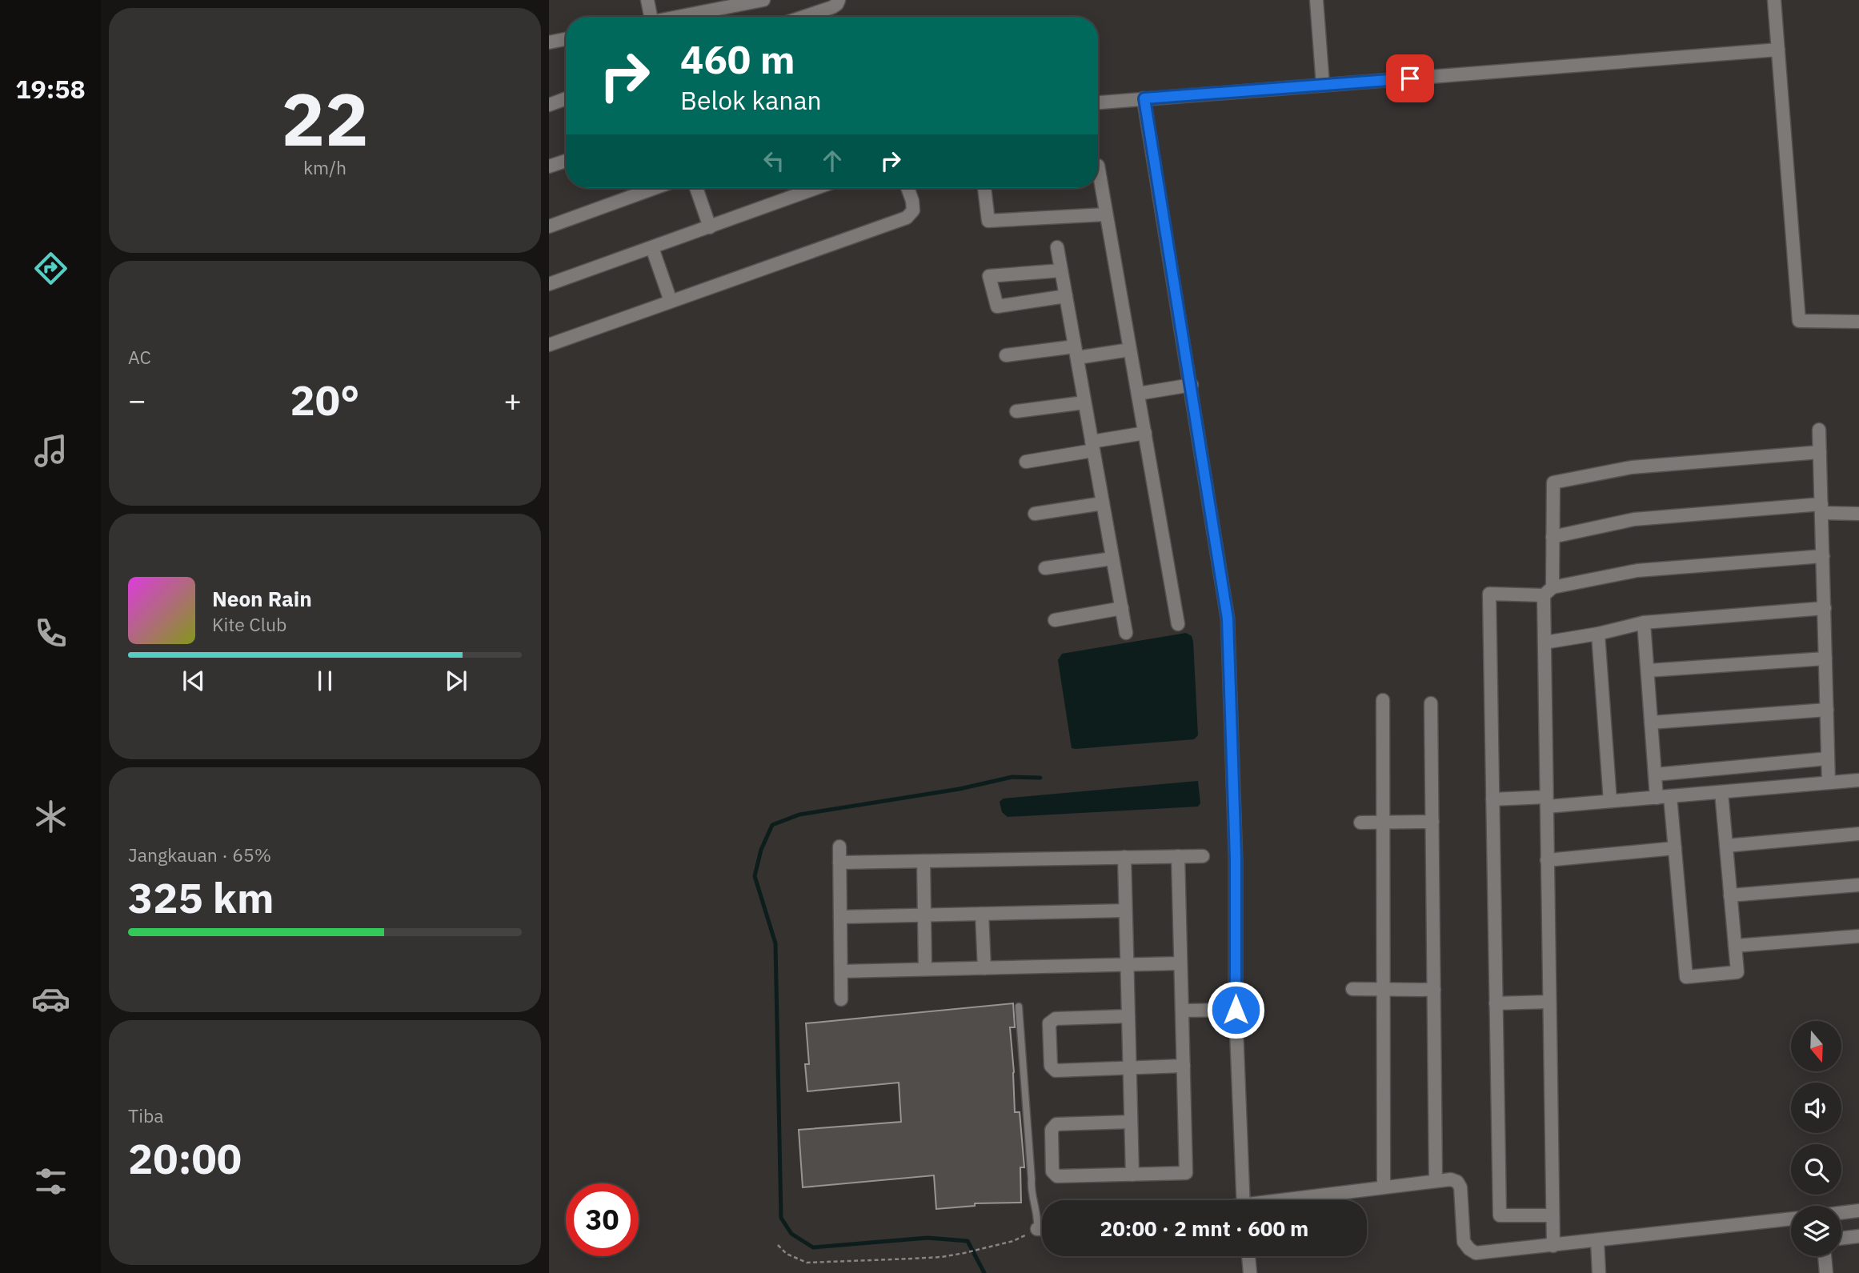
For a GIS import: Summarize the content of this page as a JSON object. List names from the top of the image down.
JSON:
{
  "north": "bottom",
  "page": {
    "tabs": "19:58",
    "tile": [
      ["22", "km/h"],
      "AC",
      ["Jangkauan · 65%", "325 km"],
      ["Tiba", "20:00"]
    ],
    "turn": ["460 m", "Belok kanan"],
    "heat": ["−", "20°", "+"],
    "song": ["Neon Rain", "Kite Club"],
    "limit": "30",
    "trip": "20:00 · 2 mnt · 600 m"
  }
}
